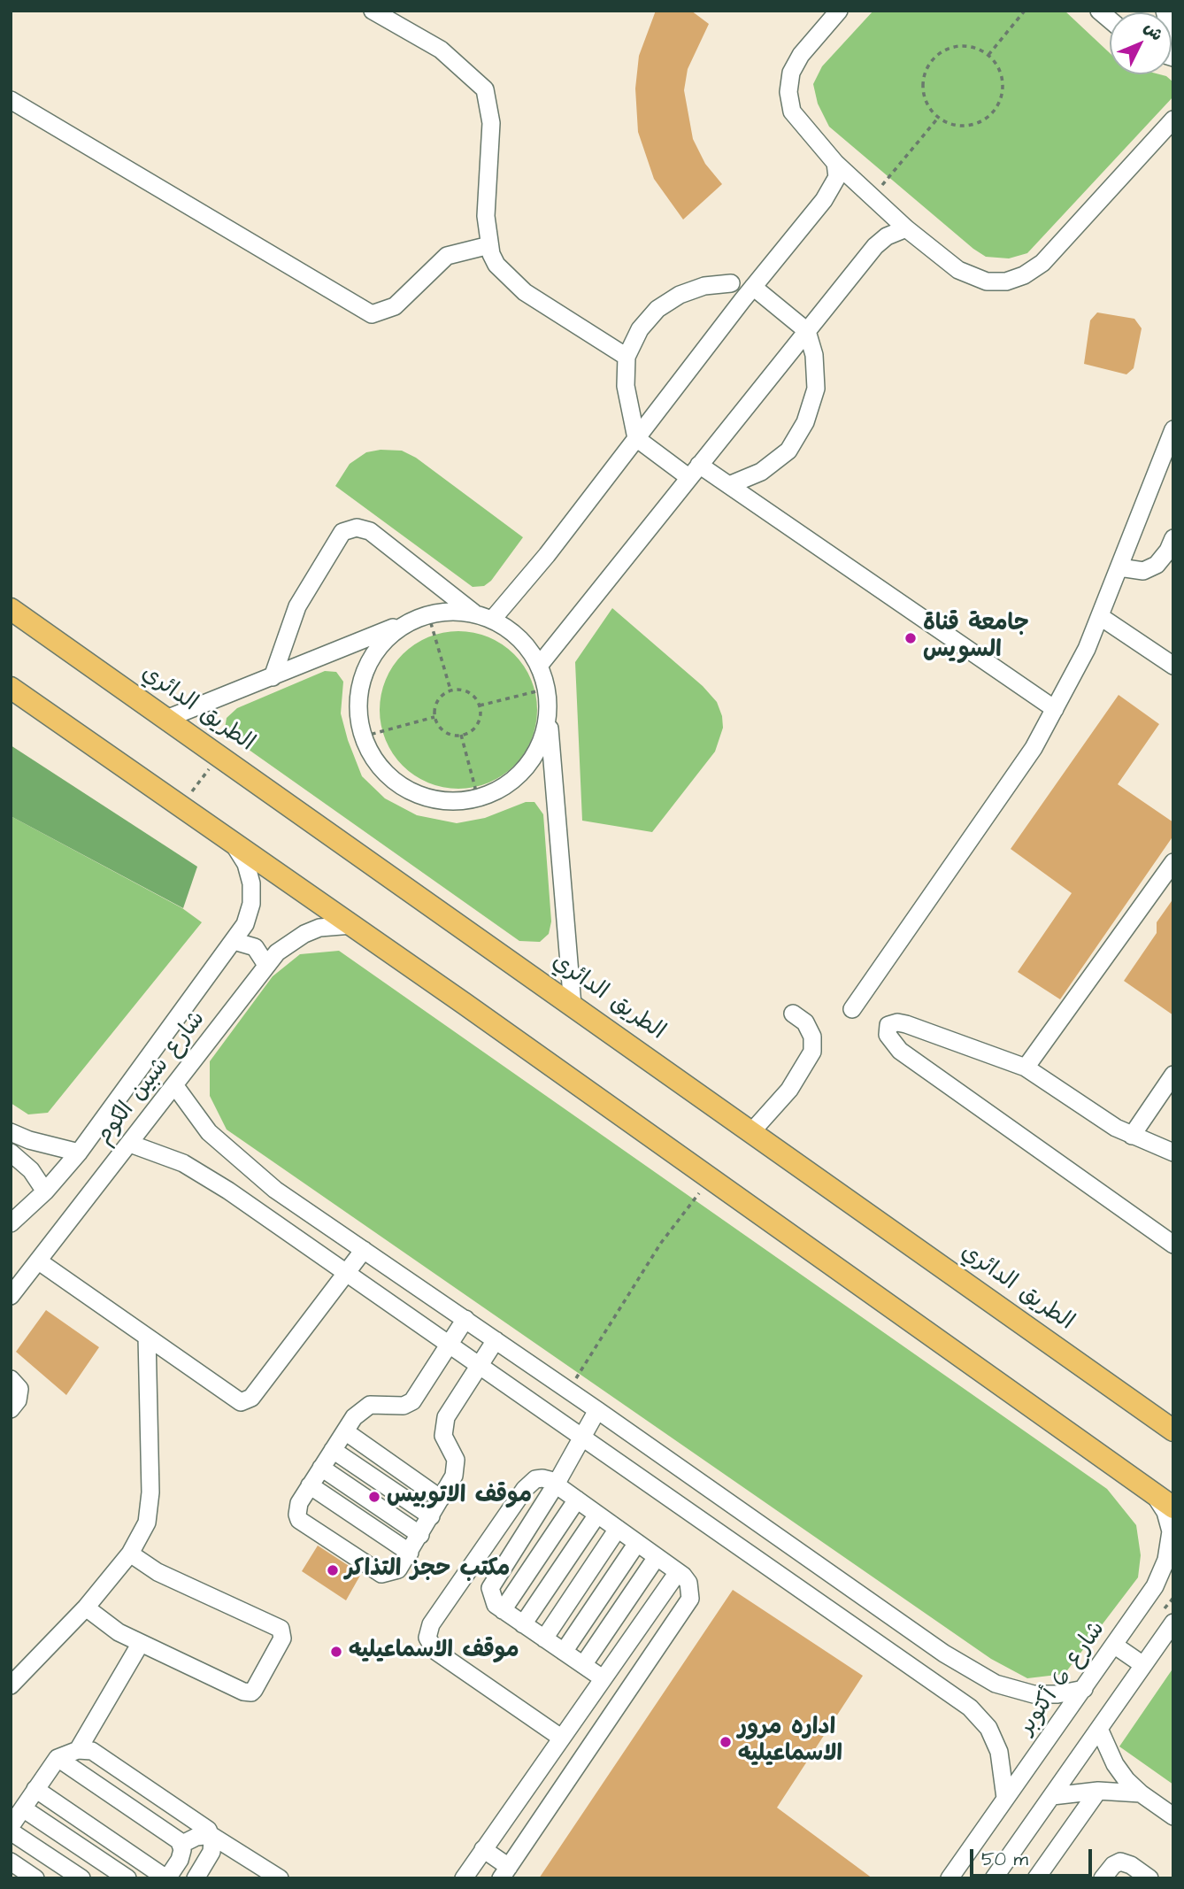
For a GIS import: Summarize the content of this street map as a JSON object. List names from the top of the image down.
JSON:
{
  "streets": {
    "main road": ["الطريق الدائري"],
    "street": ["شارع شبين الكوم", "شارع 6 أكتوبر"]
  },
  "places": [
    "جامعة قناة السويس",
    "موقف الاتوبيس",
    "مكتب حجز التذاكر",
    "موقف الاسماعيليه",
    "اداره مرور الاسماعيليه"
  ],
  "scale_bar": "50 m",
  "north": "top right"
}
